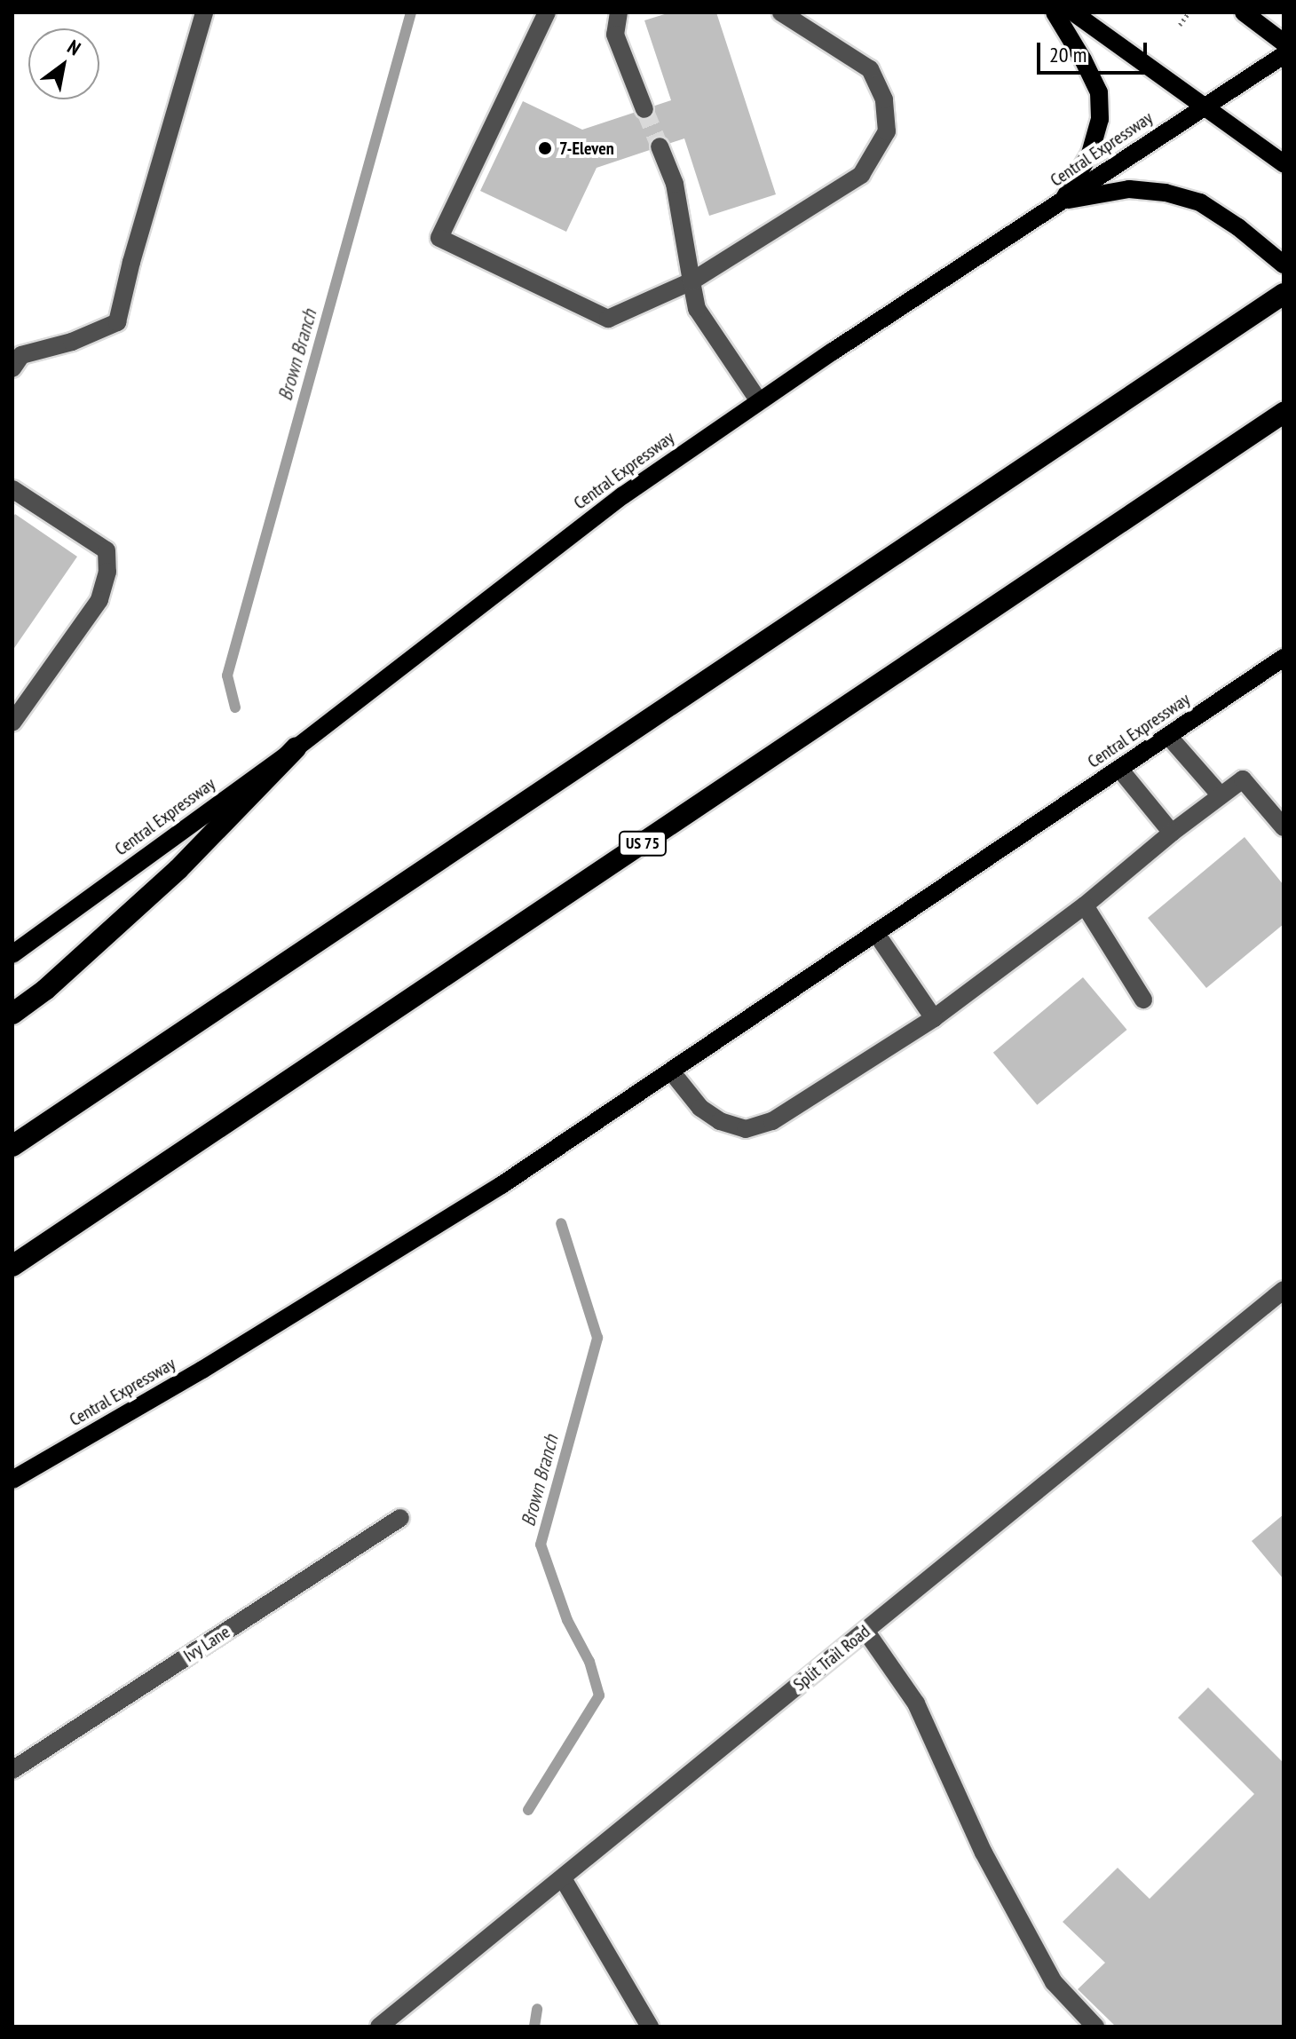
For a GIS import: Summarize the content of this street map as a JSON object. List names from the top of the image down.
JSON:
{
  "streets": {
    "highway": ["US 75"],
    "main road": ["Central Expressway"],
    "street": ["Ivy Lane", "Split Trail Road"]
  },
  "water": ["Brown Branch"],
  "places": ["7-Eleven"],
  "scale_bar": "20 m",
  "north": "top right"
}
